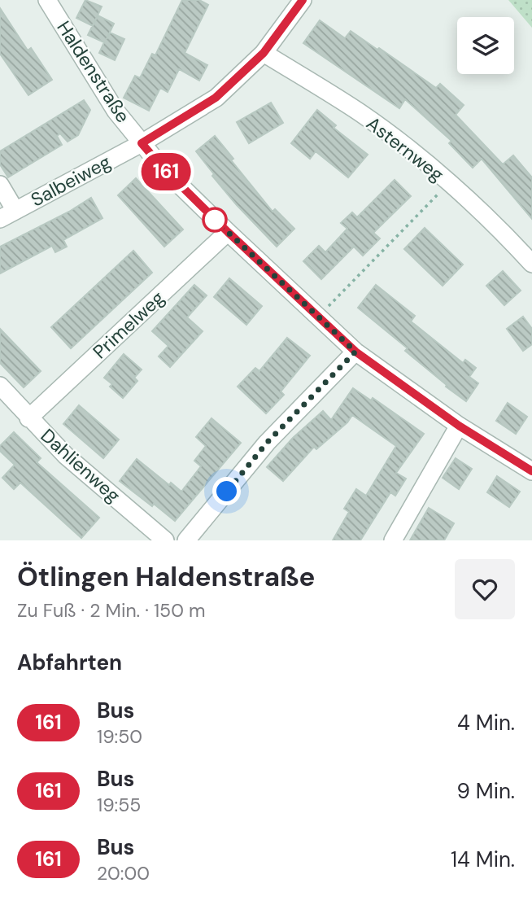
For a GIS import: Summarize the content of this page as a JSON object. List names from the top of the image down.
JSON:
{
  "streets": {
    "street": [
      "Haldenstraße",
      "Asternweg",
      "Salbeiweg",
      "Primelweg",
      "Dahlienweg"
    ]
  },
  "crossings": [
    ["Haldenstraße", "Salbeiweg"],
    ["Haldenstraße", "Primelweg"],
    ["Primelweg", "Dahlienweg"]
  ],
  "lines": ["bus line 161"],
  "page": {
    "on_map": "161",
    "heading": [
      ["Ötlingen Haldenstraße", "Zu Fuß · 2 Min. · 150 m"],
      "Abfahrten"
    ],
    "list": [
      {
        "mark": "161",
        "name": "Bus",
        "note": "19:50",
        "value": "4 Min."
      },
      {
        "mark": "161",
        "name": "Bus",
        "note": "19:55",
        "value": "9 Min."
      },
      {
        "mark": "161",
        "name": "Bus",
        "note": "20:00",
        "value": "14 Min."
      }
    ]
  }
}
